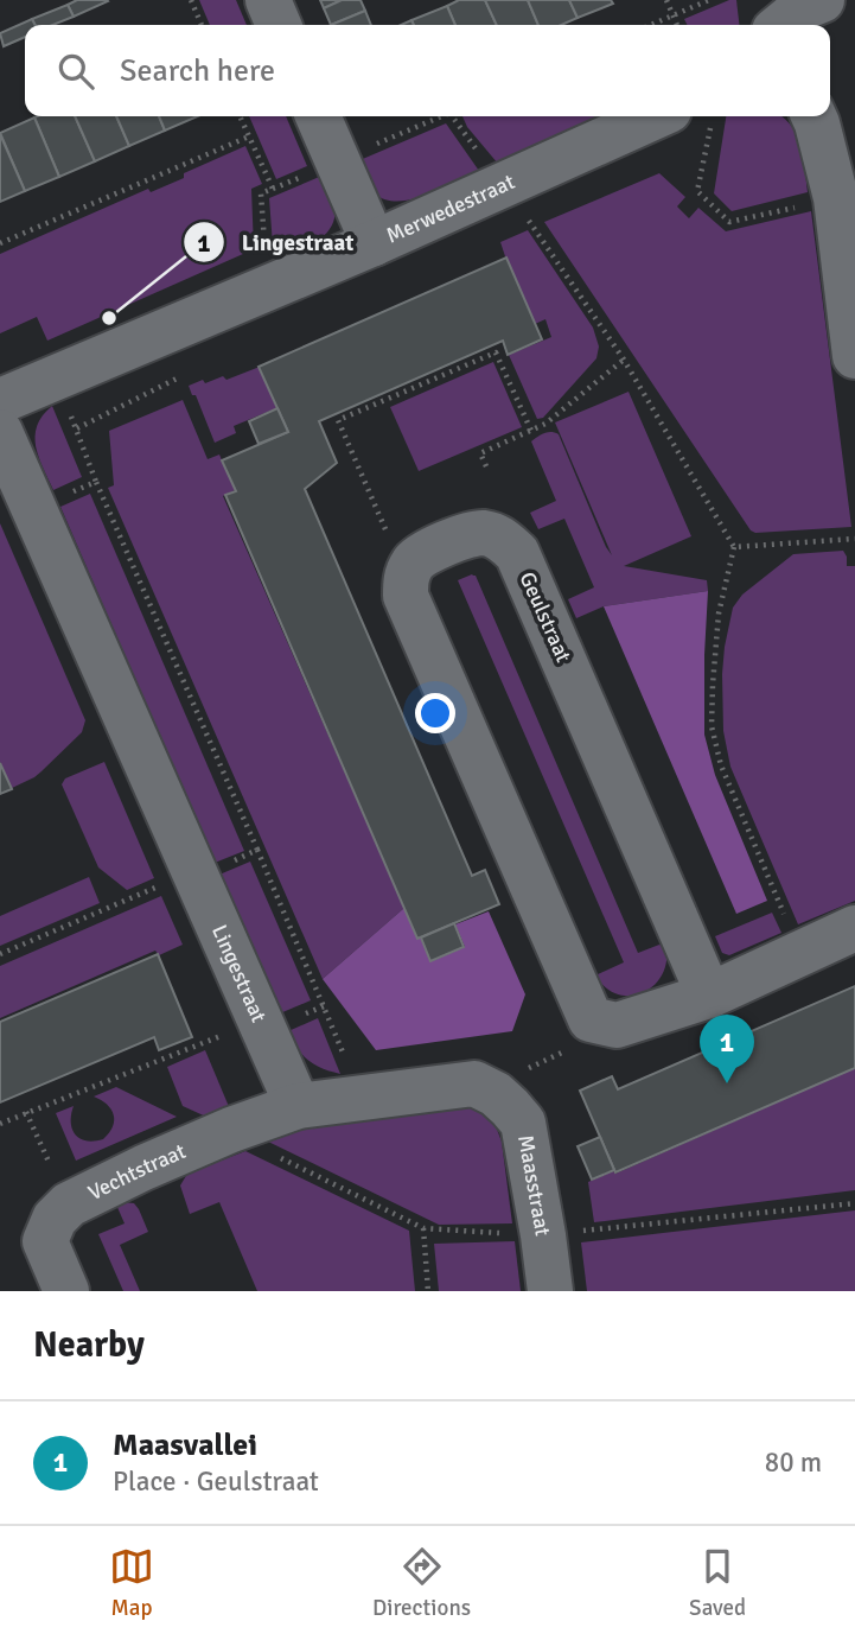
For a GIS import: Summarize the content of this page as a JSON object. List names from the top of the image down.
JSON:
{
  "streets": {
    "street": [
      "Merwedestraat",
      "Geulstraat",
      "Lingestraat",
      "Vechtstraat",
      "Maasstraat"
    ]
  },
  "crossings": [
    ["Lingestraat", "Vechtstraat"]
  ],
  "places": ["Lingestraat"],
  "page": {
    "search": "Search here",
    "pins": "1",
    "heading": "Nearby",
    "list": [
      {
        "mark": "1",
        "name": "Maasvallei",
        "note": "Place · Geulstraat",
        "value": "80 m"
      }
    ],
    "nav": ["Map", "Directions", "Saved"]
  }
}
